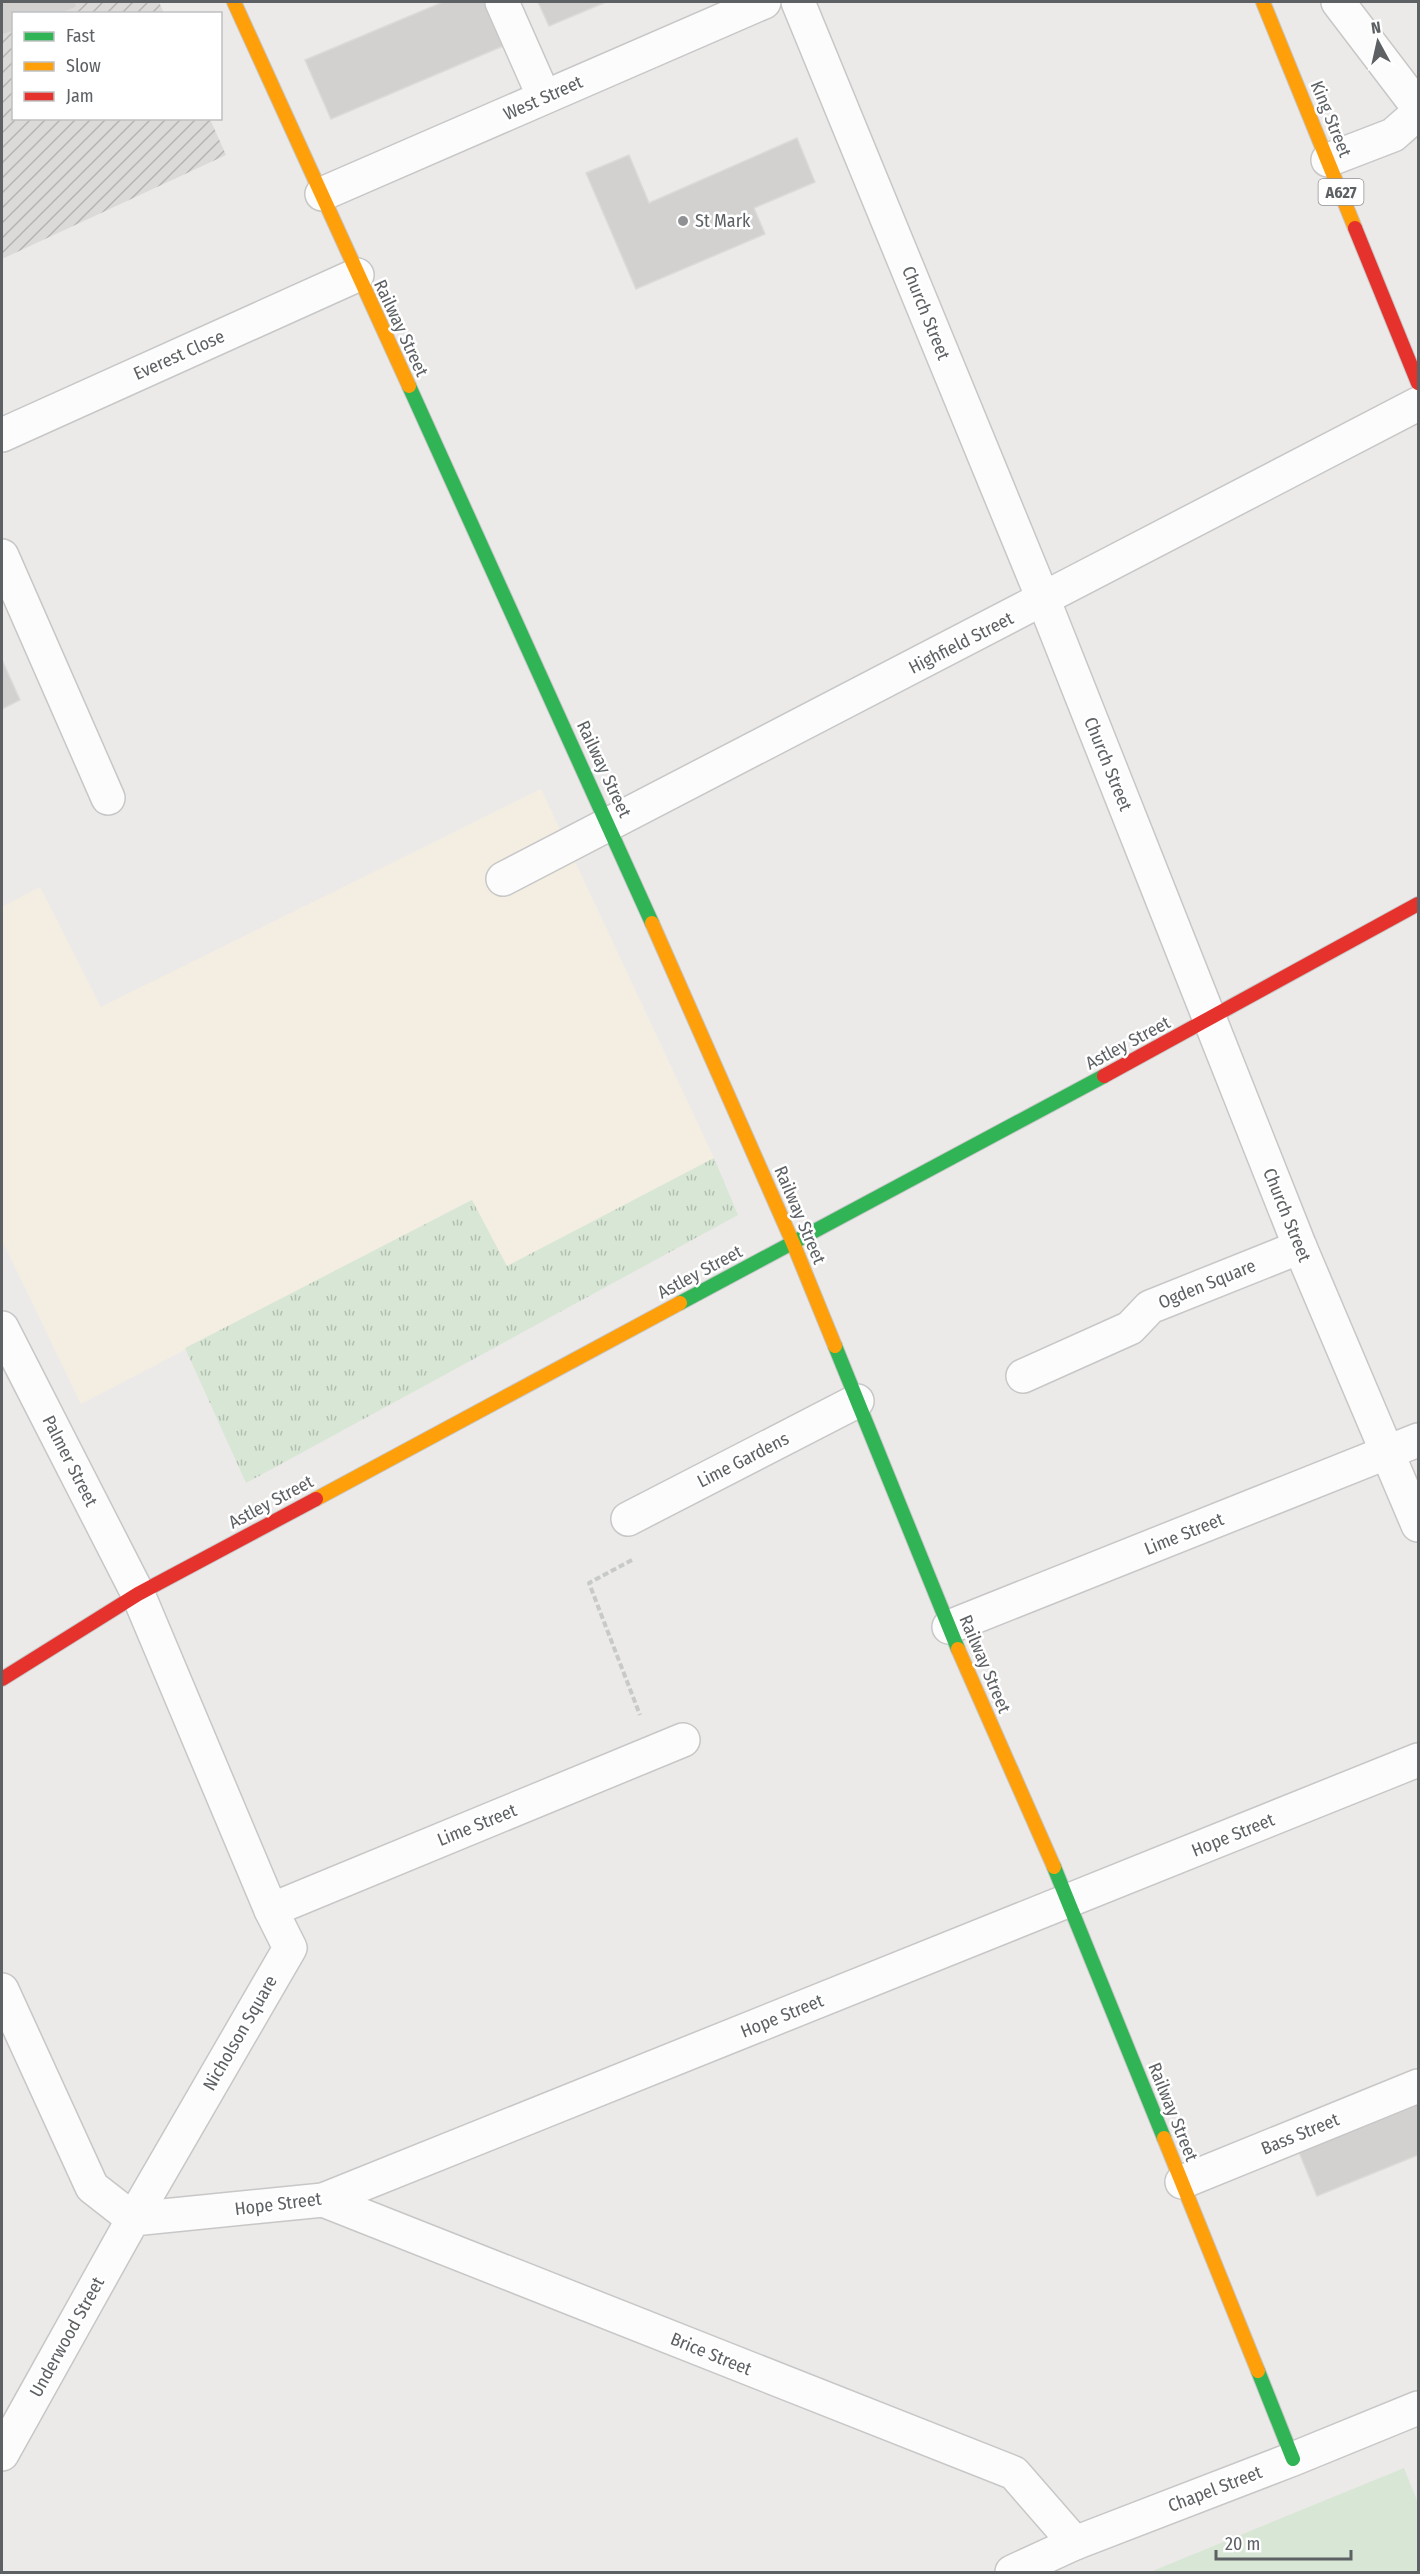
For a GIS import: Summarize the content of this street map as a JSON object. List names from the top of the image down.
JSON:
{
  "streets": {
    "street": [
      "West Street",
      "King Street",
      "A627",
      "Church Street",
      "Railway Street",
      "Everest Close",
      "Highfield Street",
      "Astley Street",
      "Ogden Square",
      "Lime Gardens",
      "Palmer Street",
      "Lime Street",
      "Hope Street",
      "Nicholson Square",
      "Bass Street",
      "Underwood Street",
      "Brice Street",
      "Chapel Street"
    ]
  },
  "crossings": [
    ["West Street", "Railway Street"],
    ["Church Street", "Highfield Street"],
    ["Church Street", "Astley Street"],
    ["Church Street", "Ogden Square"],
    ["Church Street", "Lime Street"],
    ["Railway Street", "Everest Close"],
    ["Railway Street", "Highfield Street"],
    ["Railway Street", "Astley Street"],
    ["Railway Street", "Lime Gardens"],
    ["Railway Street", "Lime Street"],
    ["Railway Street", "Hope Street"],
    ["Railway Street", "Bass Street"],
    ["Railway Street", "Chapel Street"],
    ["Astley Street", "Palmer Street"],
    ["Astley Street", "Nicholson Square"],
    ["Palmer Street", "Nicholson Square"],
    ["Lime Street", "Nicholson Square"],
    ["Hope Street", "Nicholson Square"],
    ["Hope Street", "Underwood Street"],
    ["Hope Street", "Brice Street"],
    ["Nicholson Square", "Underwood Street"],
    ["Brice Street", "Chapel Street"]
  ],
  "places": ["St Mark"],
  "legend": ["Fast", "Slow", "Jam"],
  "scale_bar": "20 m",
  "north": "top"
}
